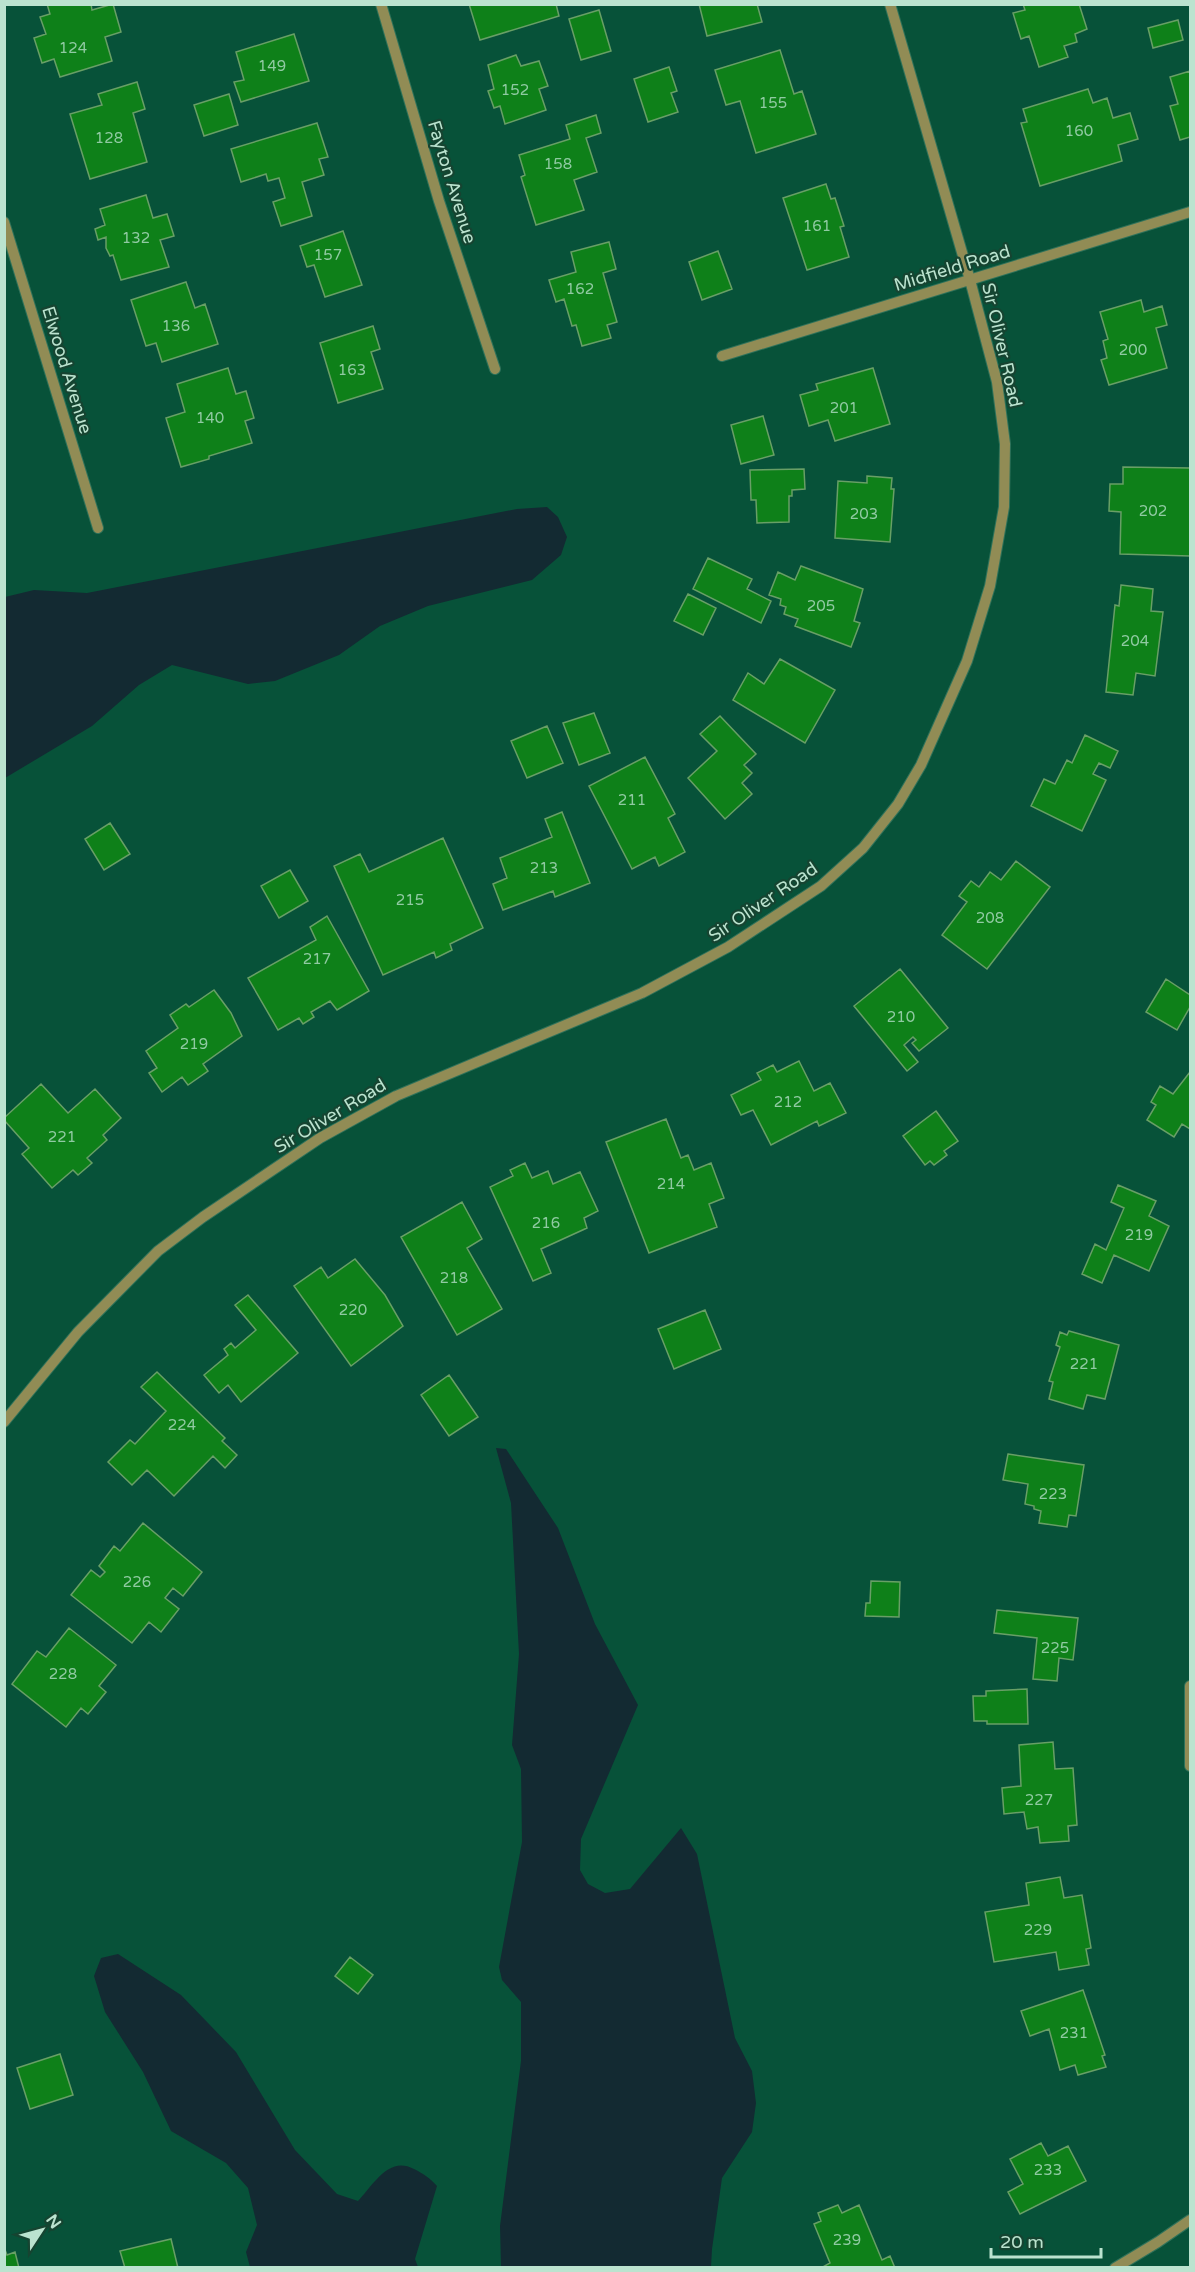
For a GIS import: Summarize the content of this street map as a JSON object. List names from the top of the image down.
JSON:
{
  "streets": {
    "street": [
      "Fayton Avenue",
      "Midfield Road",
      "Sir Oliver Road",
      "Elwood Avenue"
    ]
  },
  "crossings": [
    ["Midfield Road", "Sir Oliver Road"]
  ],
  "house_numbers": [
    "124",
    "149",
    "152",
    "155",
    "160",
    "128",
    "158",
    "161",
    "132",
    "157",
    "162",
    "136",
    "200",
    "163",
    "201",
    "140",
    "202",
    "203",
    "205",
    "204",
    "211",
    "213",
    "215",
    "208",
    "217",
    "210",
    "219",
    "212",
    "221",
    "214",
    "216",
    "219",
    "218",
    "220",
    "221",
    "224",
    "223",
    "226",
    "225",
    "228",
    "227",
    "229",
    "231",
    "233",
    "239"
  ],
  "scale_bar": "20 m",
  "north": "top right"
}
